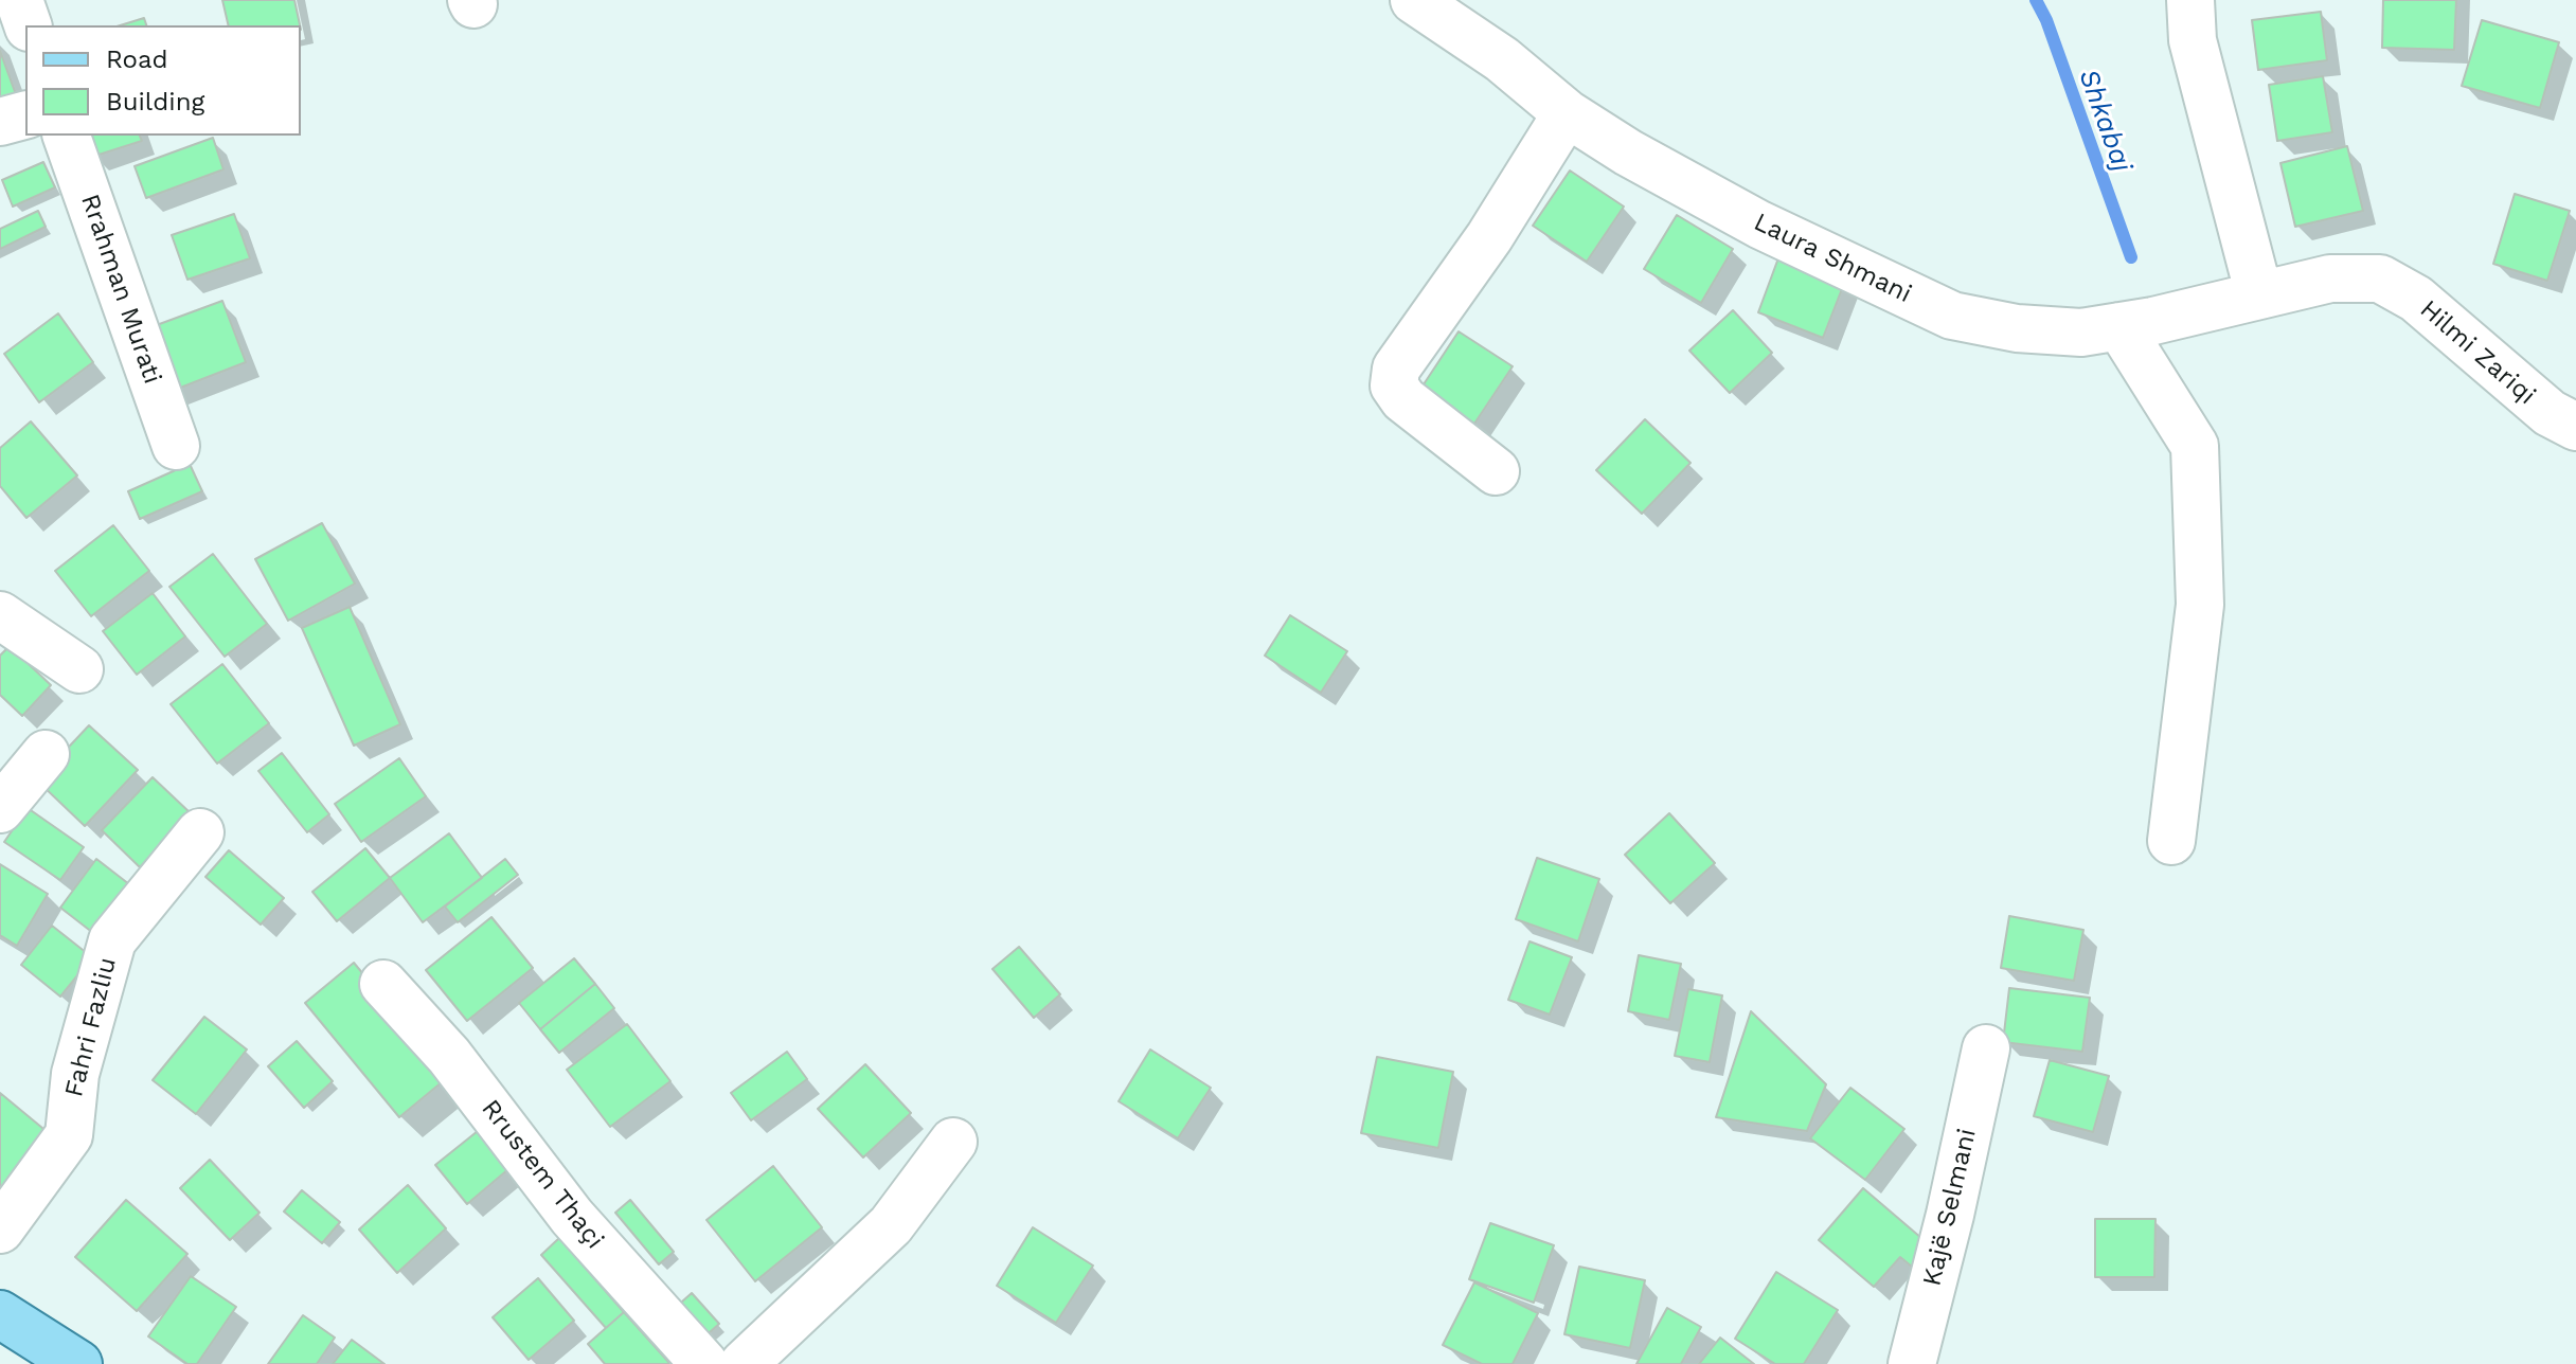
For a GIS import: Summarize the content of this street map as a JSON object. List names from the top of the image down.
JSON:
{
  "streets": {
    "street": [
      "Laura Shmani",
      "Rrahman Murati",
      "Hilmi Zariqi",
      "Fahri Fazliu",
      "Rrustem Thaçi",
      "Kajë Selmani"
    ]
  },
  "crossings": [
    ["Laura Shmani", "Hilmi Zariqi"]
  ],
  "water": ["Shkabaj"],
  "legend": ["Road", "Building"]
}
